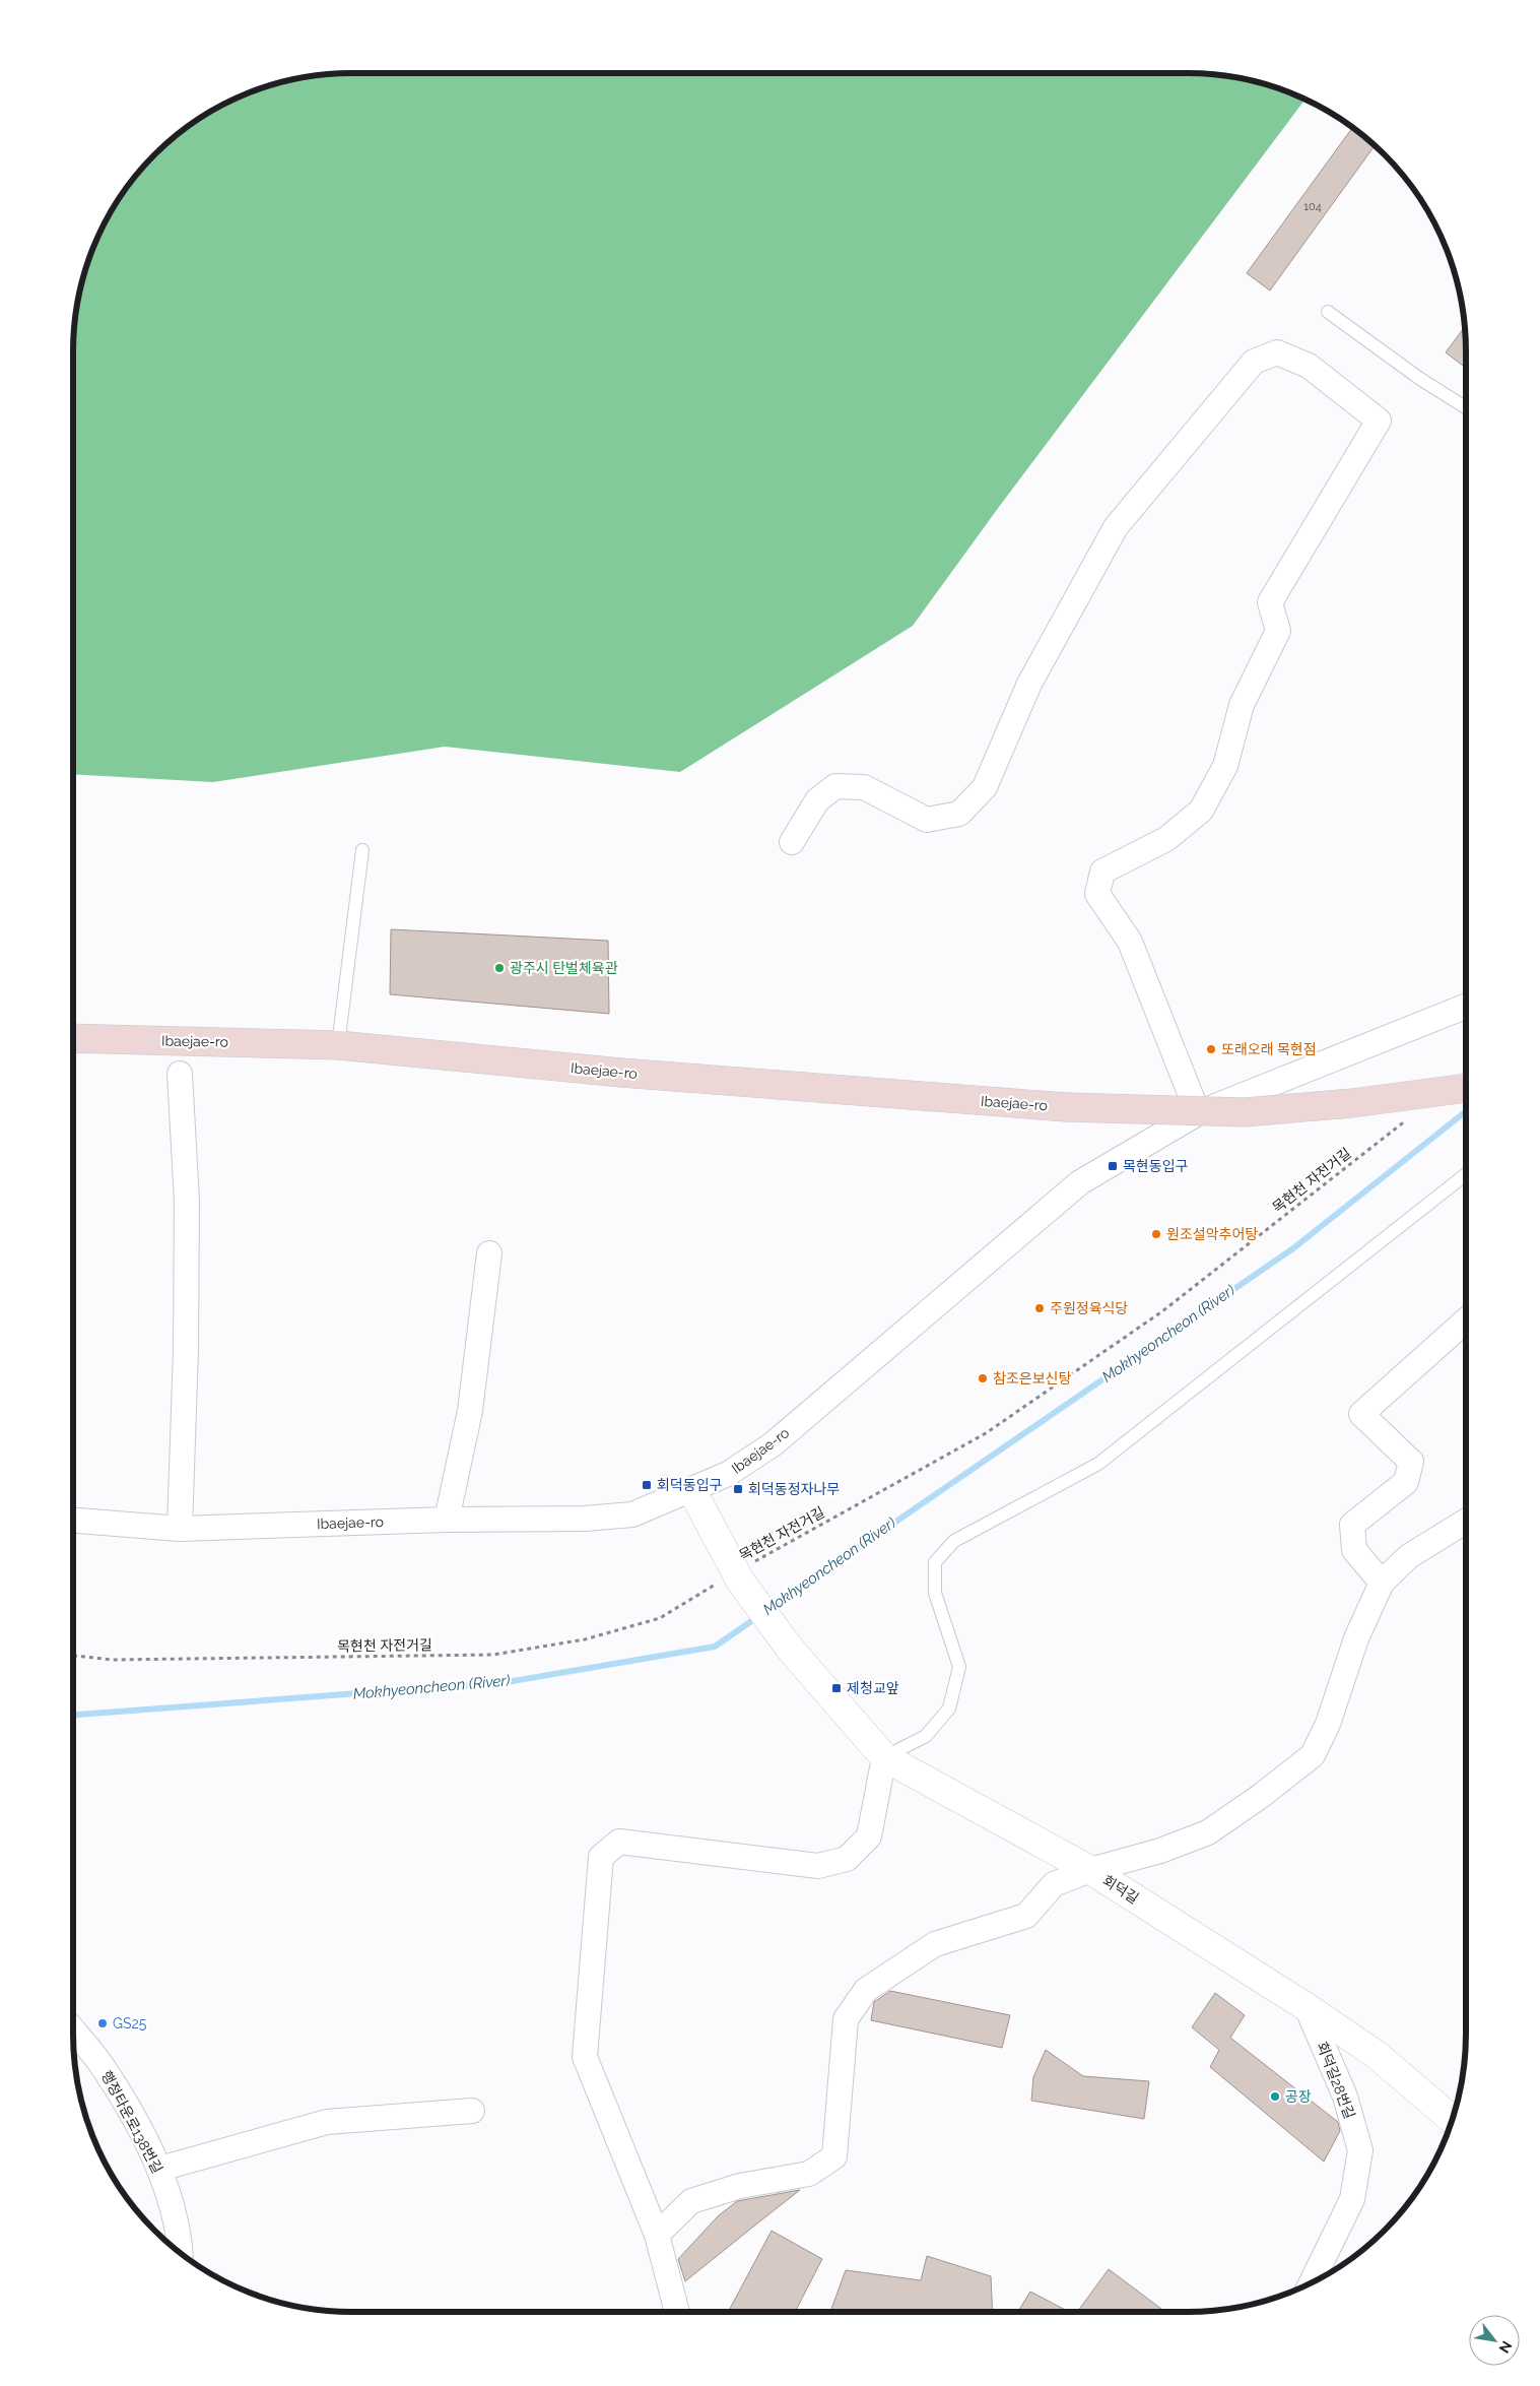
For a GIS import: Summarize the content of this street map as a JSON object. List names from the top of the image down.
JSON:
{
  "streets": {
    "main road": ["Ibaejae-ro"],
    "street": ["회덕길", "회덕길28번길", "행정타운로138번길"],
    "path": ["목현천 자전거길"]
  },
  "crossings": [
    ["Ibaejae-ro", "회덕길"],
    ["목현천 자전거길", "회덕길"],
    ["회덕길", "회덕길28번길"]
  ],
  "water": ["Mokhyeoncheon (River)"],
  "places": {
    "other": [
      "광주시 탄벌체육관",
      "또래오래 목현점",
      "원조설악추어탕",
      "주원정육식당",
      "참조은보신탕",
      "GS25",
      "공장"
    ],
    "transit": [
      "목현동입구",
      "회덕동입구",
      "회덕동정자나무",
      "제청교앞"
    ]
  },
  "house_numbers": ["104"],
  "north": "bottom right"
}
